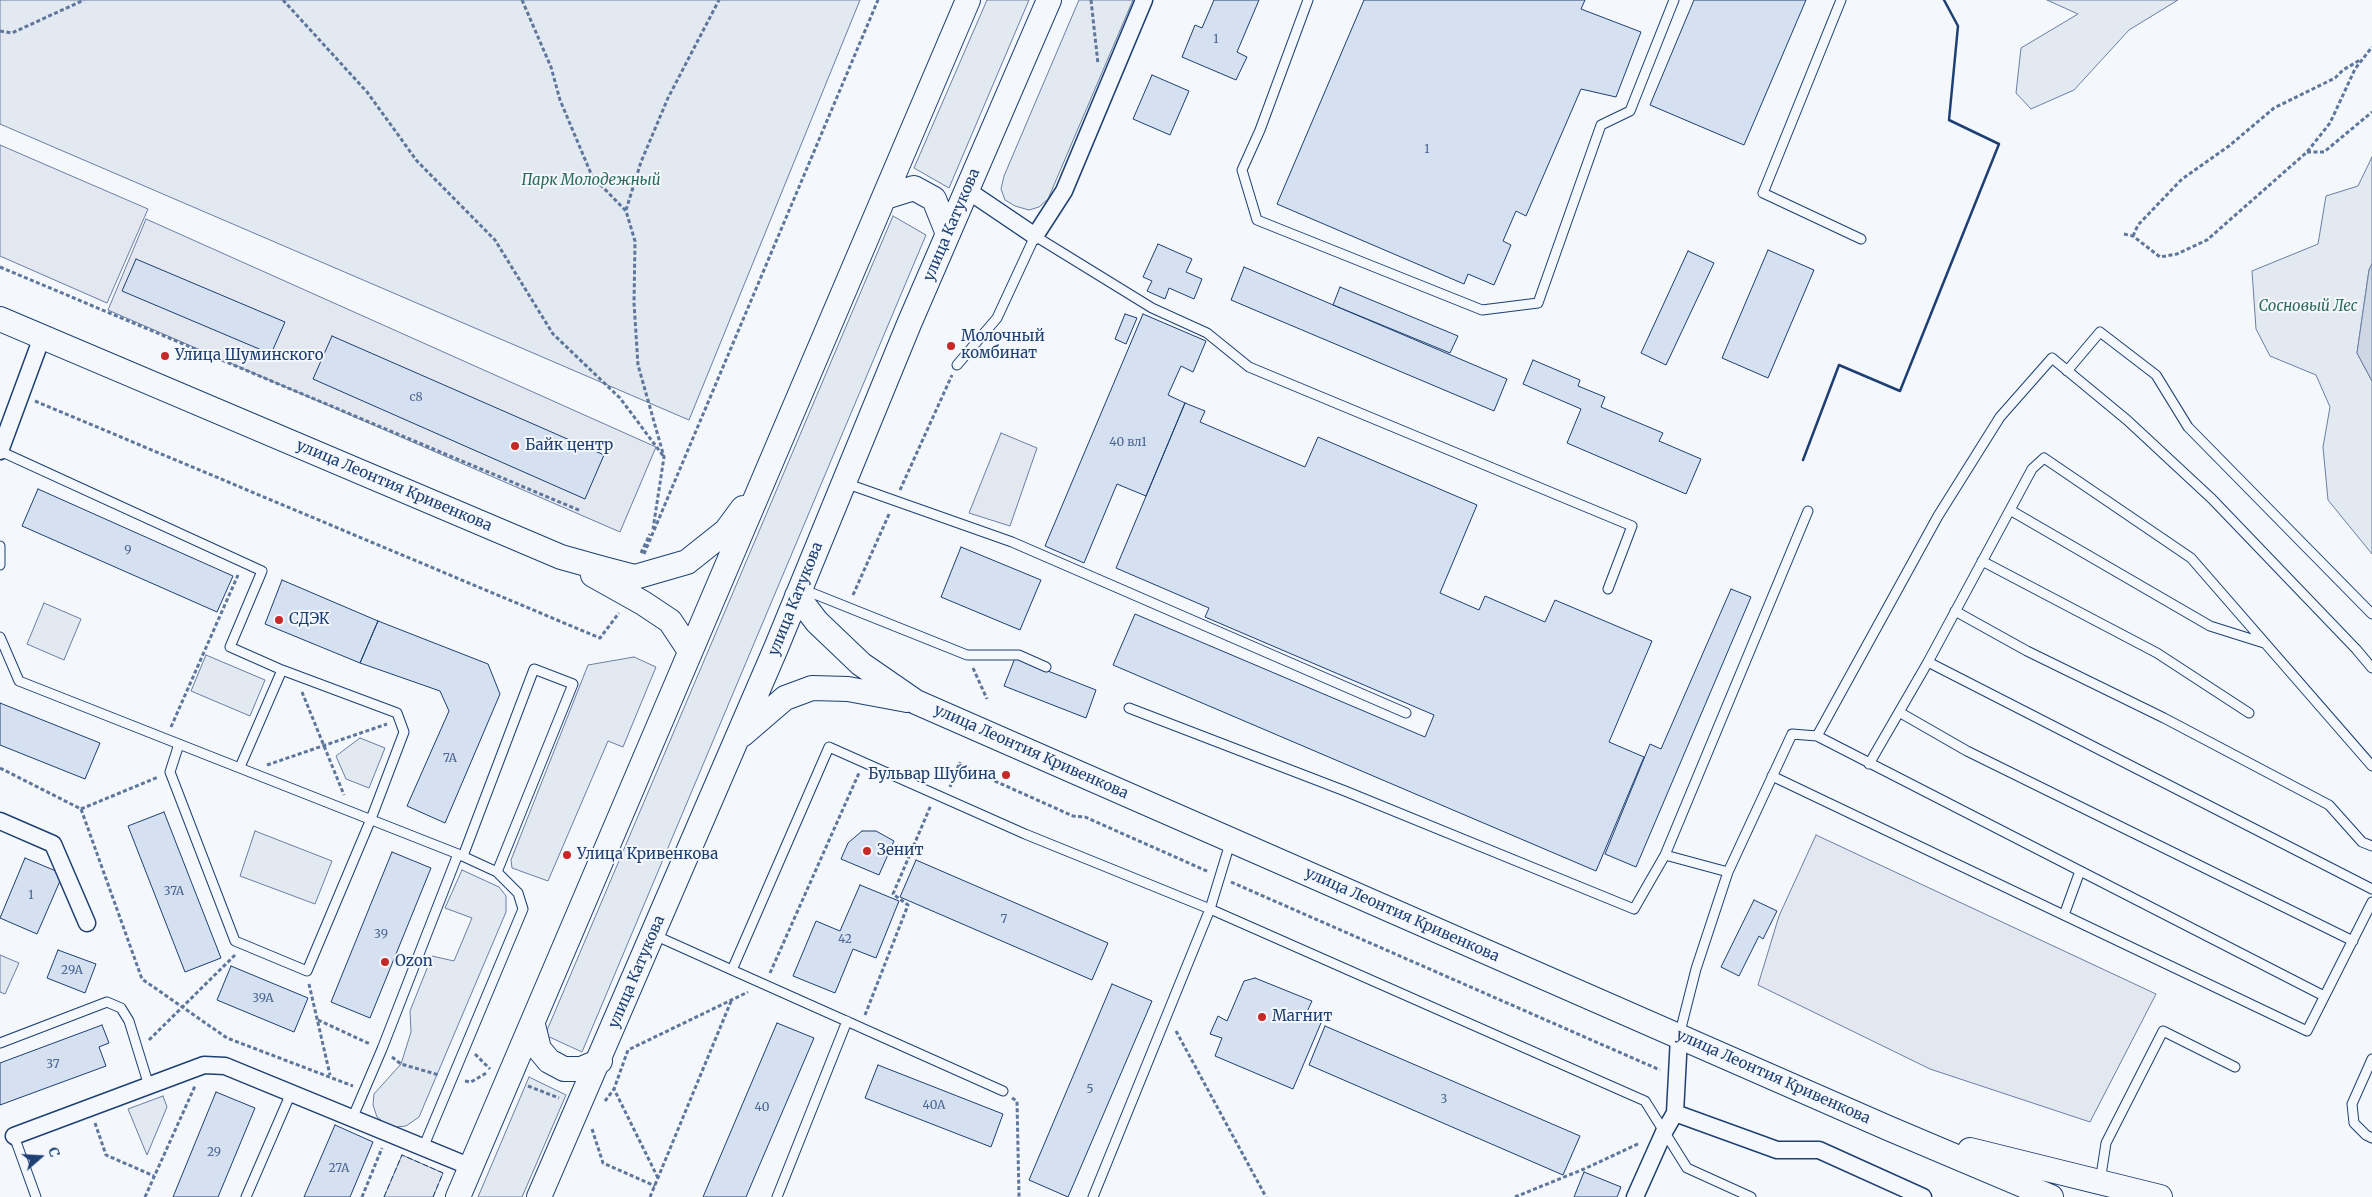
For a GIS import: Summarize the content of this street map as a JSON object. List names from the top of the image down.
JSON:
{
  "streets": {
    "main road": ["улица Катукова", "улица Леонтия Кривенкова"]
  },
  "parks": ["Парк Молодежный", "Сосновый Лес"],
  "places": [
    "Молочный комбинат",
    "Улица Шуминского",
    "Байк центр",
    "СДЭК",
    "Бульвар Шубина",
    "Зенит",
    "Улица Кривенкова",
    "Ozon",
    "Магнит"
  ],
  "house_numbers": [
    "1",
    "1",
    "с8",
    "40 вл1",
    "9",
    "7А",
    "37А",
    "1",
    "7",
    "39",
    "42",
    "29А",
    "39А",
    "37",
    "5",
    "3",
    "40А",
    "40",
    "29",
    "27А"
  ],
  "north": "right"
}
